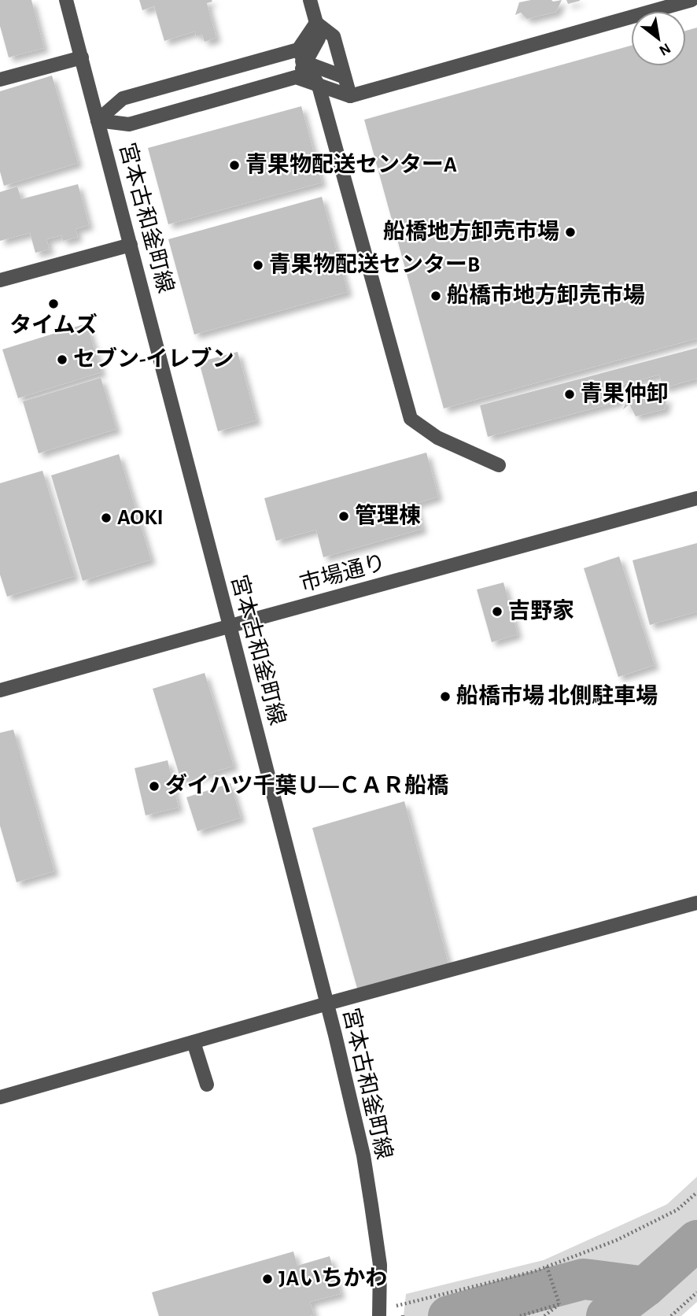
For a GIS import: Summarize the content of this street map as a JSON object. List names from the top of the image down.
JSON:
{
  "streets": {
    "street": ["宮本古和釜町線", "市場通り"]
  },
  "crossings": [
    ["宮本古和釜町線", "市場通り"]
  ],
  "places": [
    "青果物配送センターA",
    "船橋地方卸売市場",
    "青果物配送センターB",
    "船橋市地方卸売市場",
    "タイムズ",
    "セブン-イレブン",
    "青果仲卸",
    "管理棟",
    "AOKI",
    "吉野家",
    "船橋市場 北側駐車場",
    "ダイハツ千葉Ｕ―ＣＡＲ船橋",
    "JAいちかわ"
  ],
  "north": "bottom right"
}
